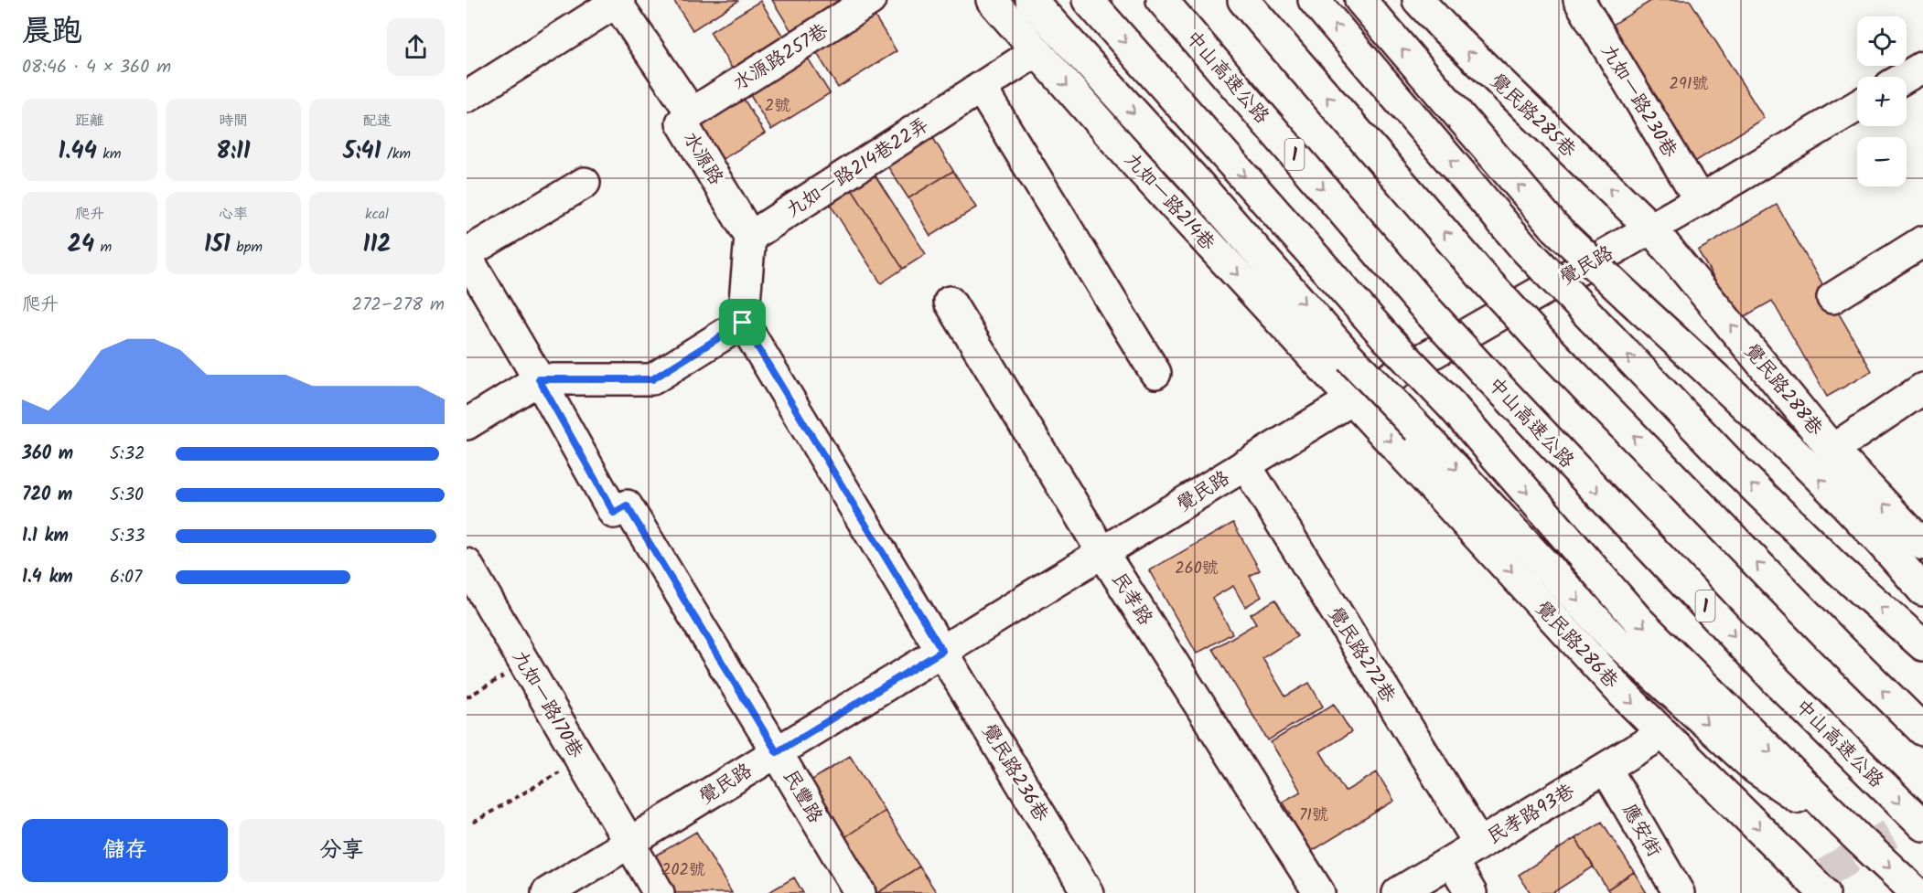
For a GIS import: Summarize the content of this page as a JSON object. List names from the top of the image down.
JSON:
{
  "streets": {
    "main road": [
      "水源路257巷",
      "中山高速公路",
      "九如一路230巷",
      "覺民路285巷",
      "1",
      "水源路",
      "九如一路214巷22弄",
      "九如一路214巷",
      "覺民路",
      "覺民路288巷",
      "民孝路",
      "覺民路286巷",
      "覺民路272巷",
      "九如一路170巷",
      "覺民路236巷",
      "民豐路",
      "民孝路93巷",
      "應安街"
    ]
  },
  "crossings": [
    ["水源路257巷", "水源路"],
    ["九如一路230巷", "覺民路"],
    ["覺民路285巷", "覺民路"],
    ["覺民路285巷", "覺民路288巷"],
    ["水源路", "九如一路214巷22弄"],
    ["九如一路214巷22弄", "九如一路214巷"],
    ["九如一路214巷", "覺民路"],
    ["九如一路214巷", "覺民路286巷"],
    ["覺民路", "覺民路288巷"],
    ["覺民路", "民孝路"],
    ["覺民路", "覺民路286巷"],
    ["覺民路", "覺民路272巷"],
    ["覺民路", "九如一路170巷"],
    ["覺民路", "覺民路236巷"],
    ["覺民路", "民豐路"],
    ["覺民路286巷", "民孝路93巷"],
    ["覺民路272巷", "民孝路93巷"],
    ["民孝路93巷", "應安街"]
  ],
  "house_numbers": [
    "291號",
    "2號",
    "260號",
    "71號",
    "202號"
  ],
  "page": {
    "heading": ["晨跑", "08:46 · 4 × 360 m"],
    "map_buttons": ["+", "−"],
    "stats": [
      ["距離", "1.44 km"],
      ["時間", "8:11"],
      ["配速", "5:41 /km"],
      ["爬升", "24 m"],
      ["心率", "151 bpm"],
      ["kcal", "112"]
    ],
    "chart": ["爬升", "272–278 m"],
    "list": [
      {
        "name": "360 m",
        "note": "5:32"
      },
      {
        "name": "720 m",
        "note": "5:30"
      },
      {
        "name": "1.1 km",
        "note": "5:33"
      },
      {
        "name": "1.4 km",
        "note": "6:07"
      }
    ],
    "buttons": ["儲存", "分享"]
  }
}
